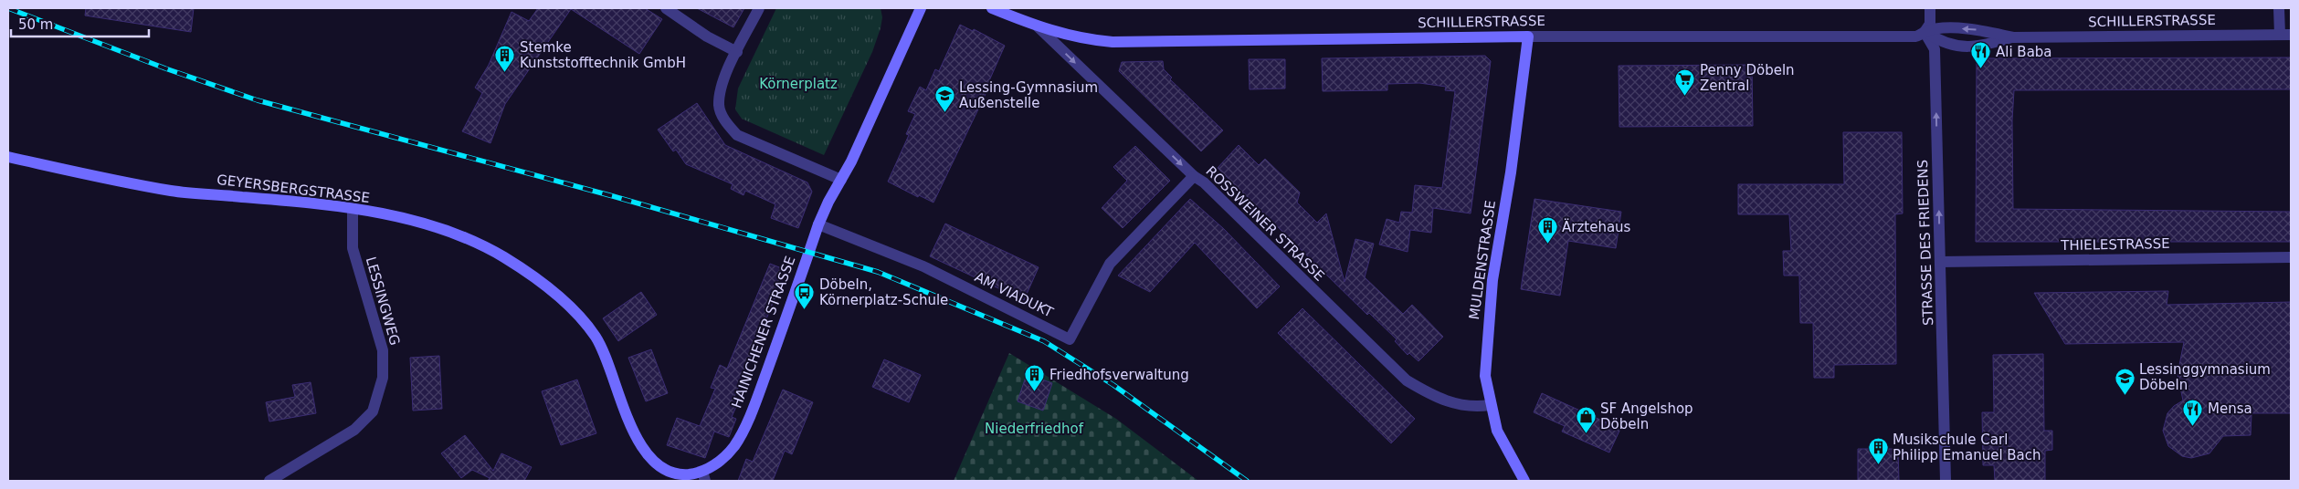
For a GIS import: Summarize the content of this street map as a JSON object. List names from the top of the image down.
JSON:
{
  "streets": {
    "main road": [
      "SCHILLERSTRASSE",
      "GEYERSBERGSTRASSE",
      "MULDENSTRASSE",
      "HAINICHENER STRASSE"
    ],
    "street": [
      "ROSSWEINER STRASSE",
      "STRASSE DES FRIEDENS",
      "THIELESTRASSE",
      "AM VIADUKT",
      "LESSINGWEG"
    ]
  },
  "crossings": [
    ["SCHILLERSTRASSE", "ROSSWEINER STRASSE"],
    ["SCHILLERSTRASSE", "STRASSE DES FRIEDENS"],
    ["SCHILLERSTRASSE", "MULDENSTRASSE"],
    ["GEYERSBERGSTRASSE", "LESSINGWEG"],
    ["GEYERSBERGSTRASSE", "HAINICHENER STRASSE"],
    ["ROSSWEINER STRASSE", "MULDENSTRASSE"],
    ["ROSSWEINER STRASSE", "AM VIADUKT"],
    ["STRASSE DES FRIEDENS", "THIELESTRASSE"],
    ["AM VIADUKT", "HAINICHENER STRASSE"]
  ],
  "one_way": ["ROSSWEINER STRASSE", "STRASSE DES FRIEDENS"],
  "parks": ["Körnerplatz", "Niederfriedhof"],
  "places": {
    "restaurant": ["Ali Baba", "Mensa"],
    "building": [
      "Stemke Kunststofftechnik GmbH",
      "Ärztehaus",
      "Friedhofsverwaltung",
      "Musikschule Carl Philipp Emanuel Bach"
    ],
    "supermarket": ["Penny Döbeln Zentral"],
    "school or university": ["Lessing-Gymnasium Außenstelle", "Lessinggymnasium Döbeln"],
    "bus stop": ["Döbeln, Körnerplatz-Schule"],
    "shop": ["SF Angelshop Döbeln"]
  },
  "scale_bar": "50 m"
}
